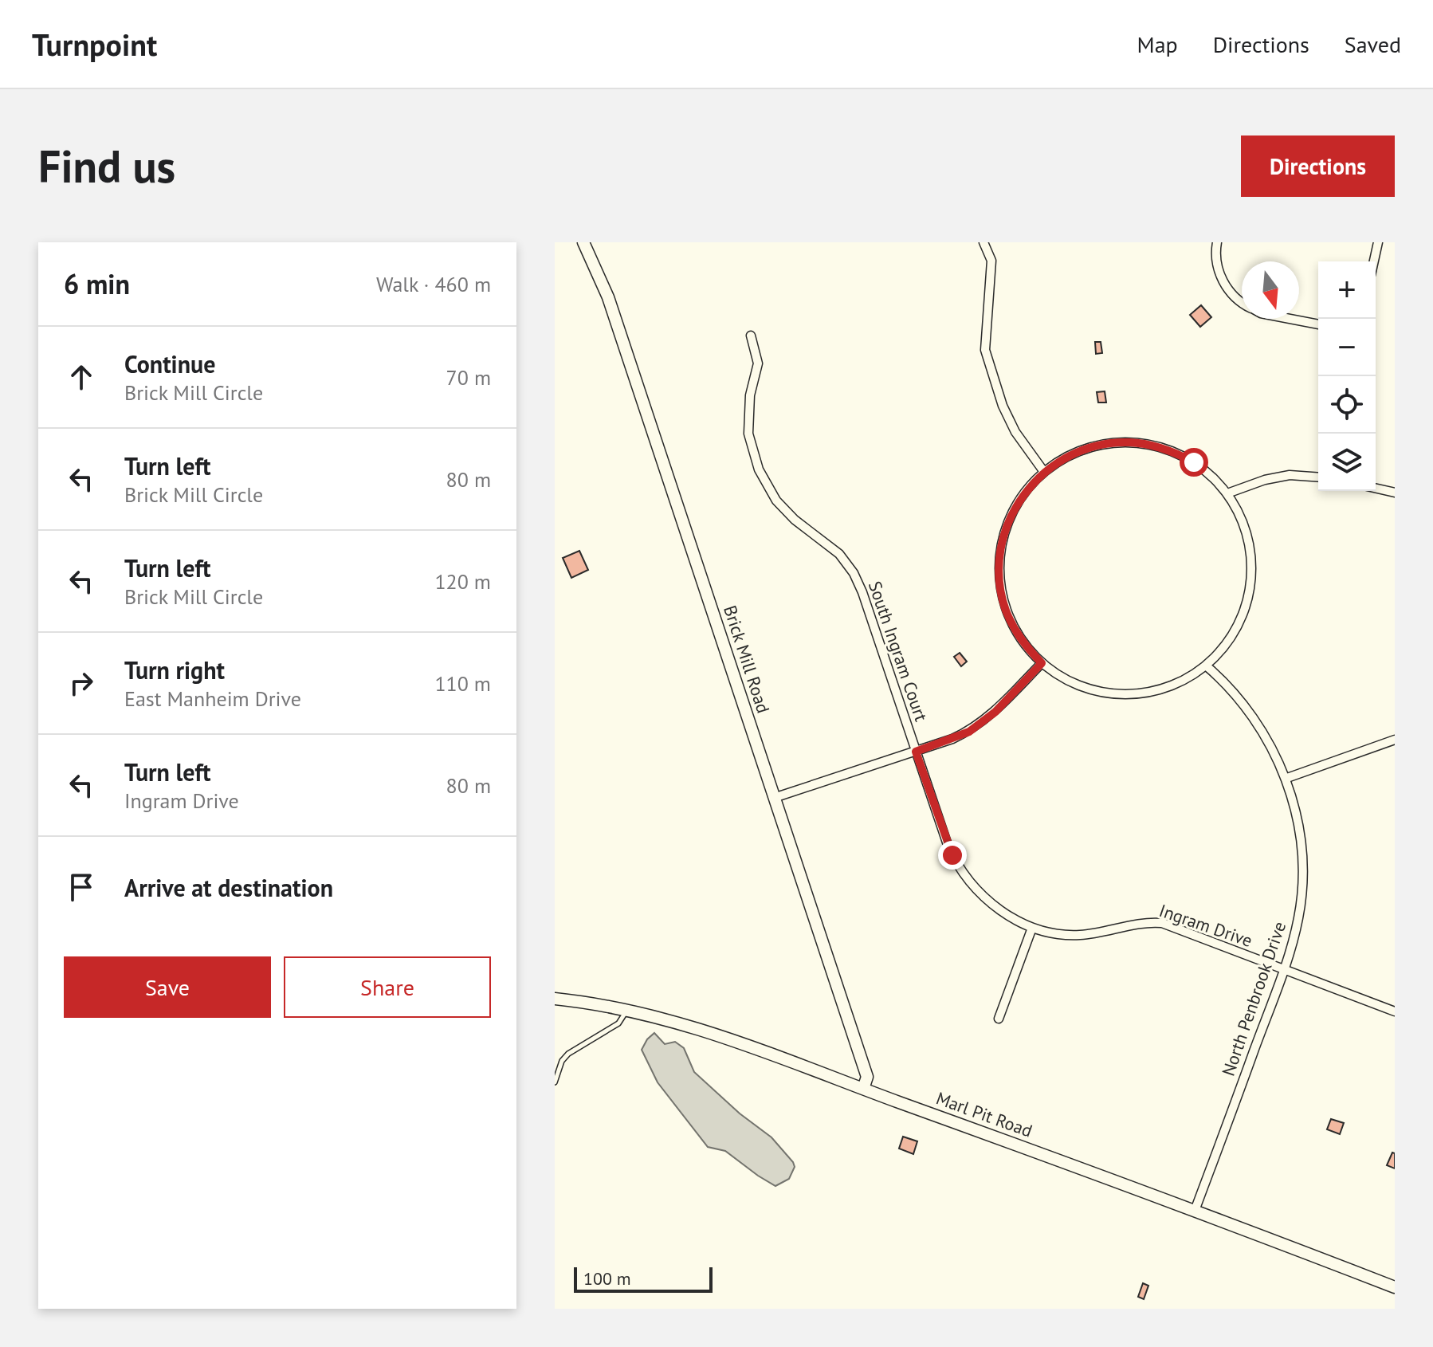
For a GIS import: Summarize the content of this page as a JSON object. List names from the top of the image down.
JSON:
{
  "streets": {
    "street": [
      "South Ingram Court",
      "Brick Mill Road",
      "Ingram Drive",
      "North Penbrook Drive",
      "Marl Pit Road"
    ]
  },
  "crossings": [
    ["South Ingram Court", "Ingram Drive"],
    ["Brick Mill Road", "Marl Pit Road"],
    ["Ingram Drive", "North Penbrook Drive"],
    ["North Penbrook Drive", "Marl Pit Road"]
  ],
  "scale_bar": "100 m",
  "north": "bottom",
  "page": {
    "header": "Turnpoint",
    "nav": ["Map", "Directions", "Saved"],
    "buttons": [
      "Directions",
      ["Save", "Share"]
    ],
    "title": "Find us",
    "heading": ["6 min", "Walk · 460 m"],
    "map_buttons": ["+", "−"],
    "list": [
      ["Continue", "Brick Mill Circle", "70 m"],
      ["Turn left", "Brick Mill Circle", "80 m"],
      ["Turn left", "Brick Mill Circle", "120 m"],
      ["Turn right", "East Manheim Drive", "110 m"],
      ["Turn left", "Ingram Drive", "80 m"],
      "Arrive at destination"
    ],
    "scale": "100 m"
  }
}
